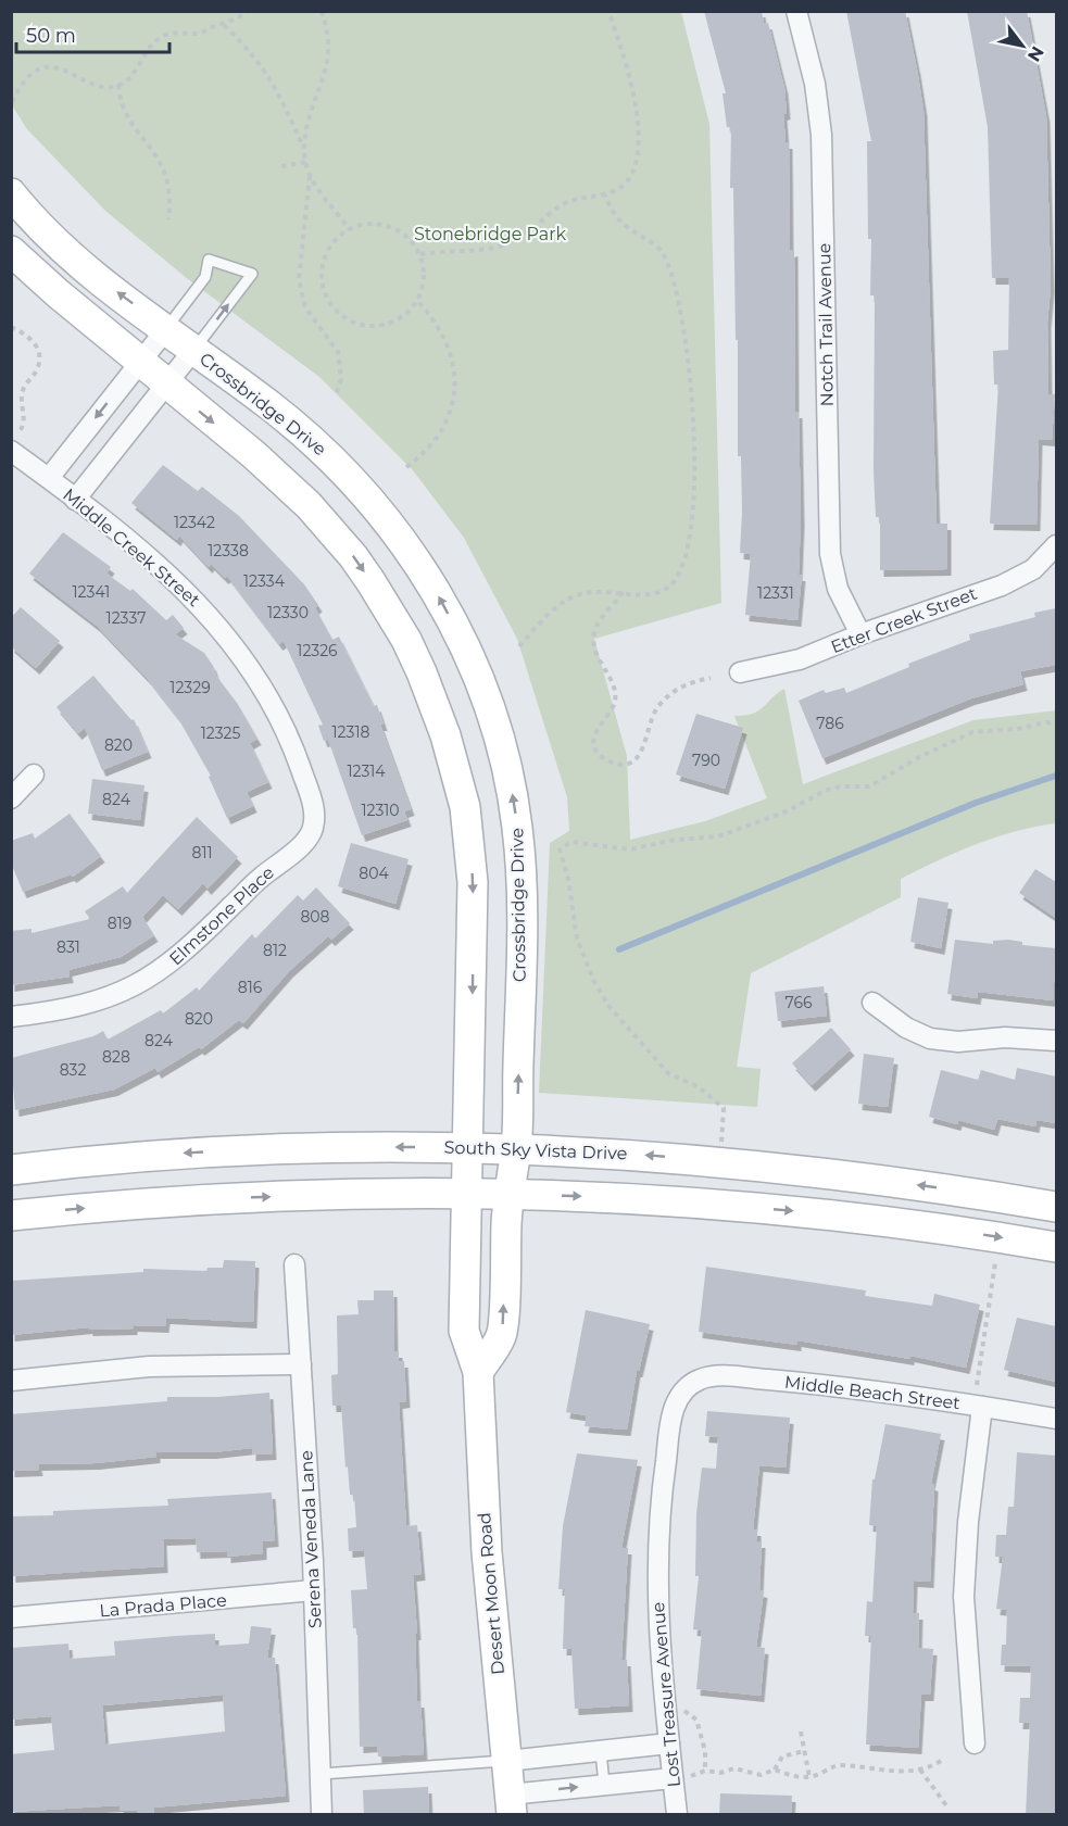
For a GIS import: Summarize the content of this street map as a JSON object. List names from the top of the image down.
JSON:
{
  "streets": {
    "street": [
      "Notch Trail Avenue",
      "Crossbridge Drive",
      "Middle Creek Street",
      "Etter Creek Street",
      "Elmstone Place",
      "South Sky Vista Drive",
      "Middle Beach Street",
      "Serena Veneda Lane",
      "Desert Moon Road",
      "La Prada Place",
      "Lost Treasure Avenue"
    ]
  },
  "crossings": [
    ["Notch Trail Avenue", "Etter Creek Street"],
    ["Crossbridge Drive", "South Sky Vista Drive"],
    ["Middle Creek Street", "Elmstone Place"],
    ["Middle Beach Street", "Lost Treasure Avenue"],
    ["Serena Veneda Lane", "La Prada Place"]
  ],
  "parks": ["Stonebridge Park"],
  "house_numbers": [
    "12342",
    "12338",
    "12334",
    "12341",
    "12331",
    "12330",
    "12337",
    "12326",
    "12329",
    "786",
    "12318",
    "12325",
    "820",
    "790",
    "12314",
    "824",
    "12310",
    "811",
    "804",
    "808",
    "819",
    "831",
    "812",
    "816",
    "766",
    "820",
    "824",
    "828",
    "832"
  ],
  "scale_bar": "50 m",
  "north": "bottom right"
}
